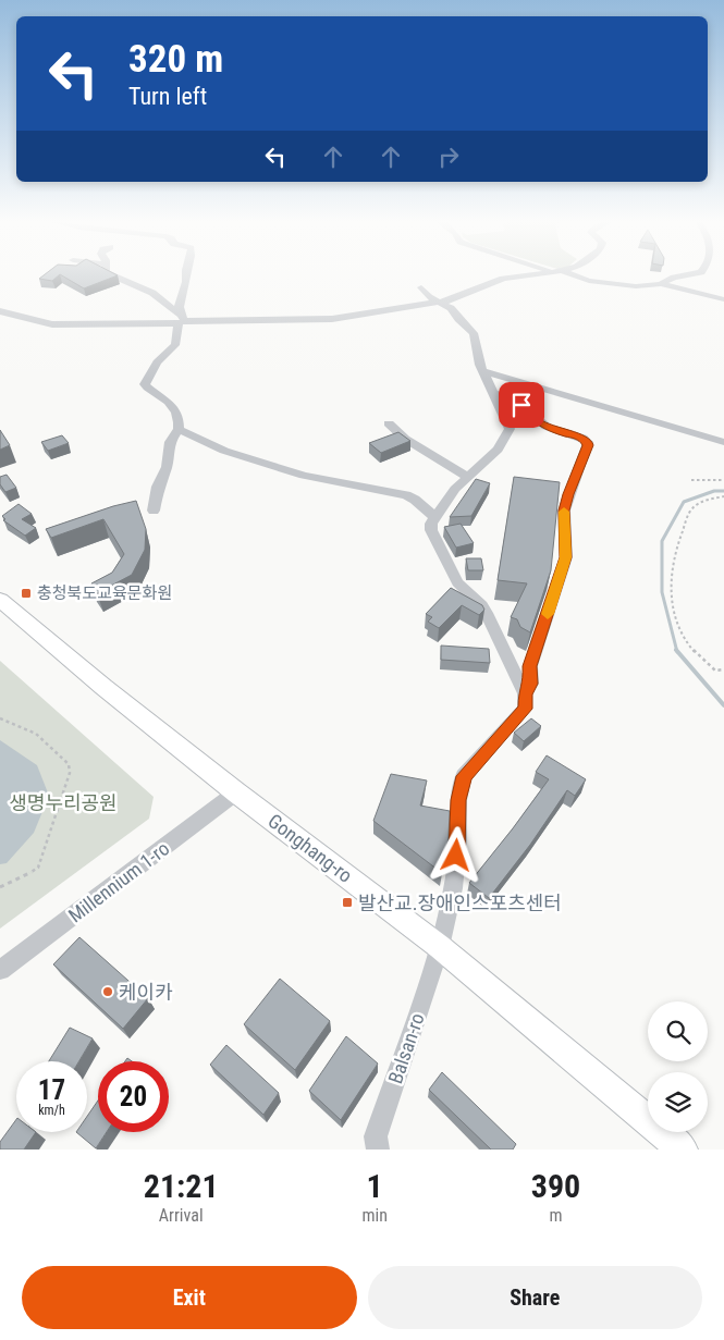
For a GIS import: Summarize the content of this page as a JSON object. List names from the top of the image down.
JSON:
{
  "streets": {
    "main road": ["Gonghang-ro"],
    "street": ["Millennium 1-ro", "Balsan-ro"]
  },
  "crossings": [
    ["Gonghang-ro", "Millennium 1-ro"],
    ["Gonghang-ro", "Balsan-ro"]
  ],
  "parks": ["생명누리공원"],
  "places": {
    "transit": ["충청북도교육문화원", "발산교.장애인스포츠센터"],
    "other": ["케이카"]
  },
  "page": {
    "turn": ["320 m", "Turn left"],
    "speed": "17 km/h",
    "limit": "20",
    "eta": [
      "21:21",
      "Arrival",
      "1",
      "min",
      "390",
      "m"
    ],
    "buttons": ["Exit", "Share"]
  }
}
